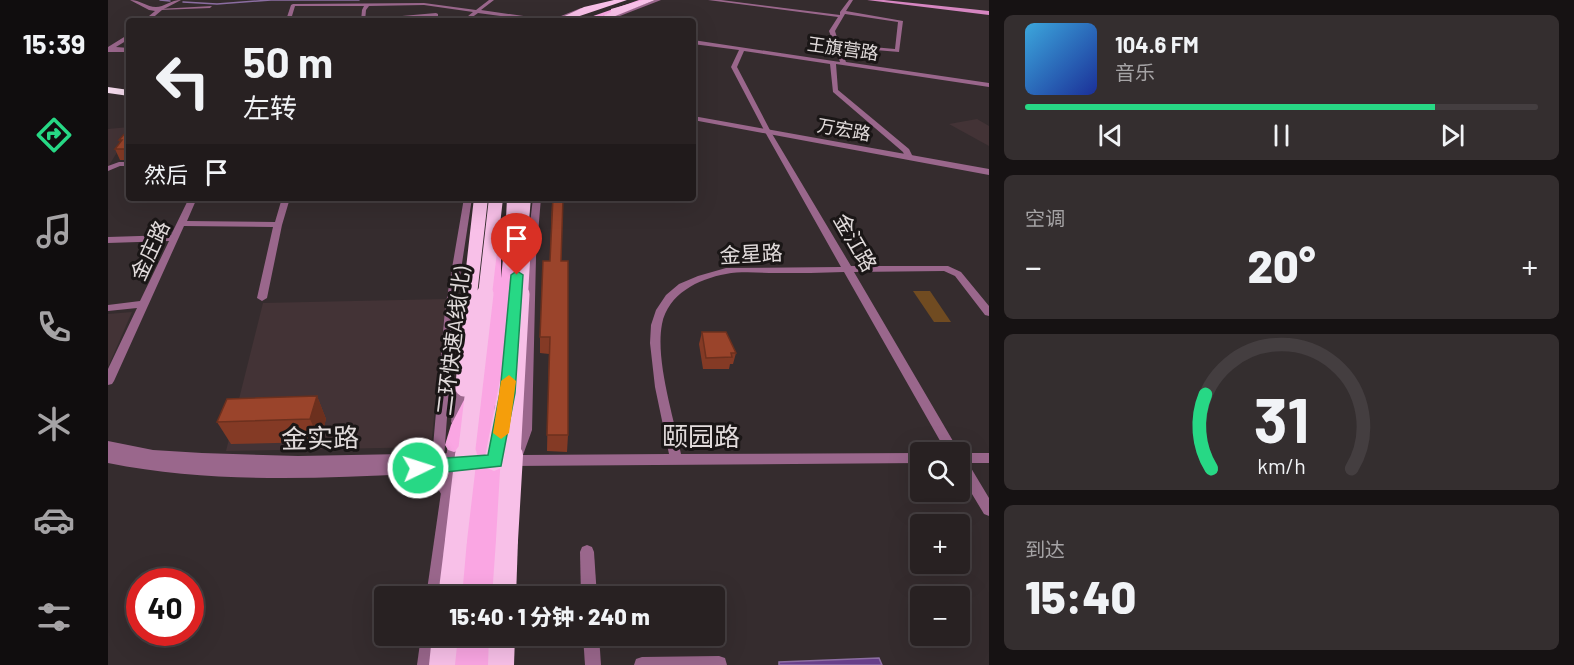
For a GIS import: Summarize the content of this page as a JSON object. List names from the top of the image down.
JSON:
{
  "streets": {
    "highway": ["二环快速A线(北)"],
    "street": [
      "王旗营路",
      "万宏路",
      "金江路",
      "金庄路",
      "金星路",
      "颐园路",
      "金实路"
    ]
  },
  "crossings": [
    ["王旗营路", "金江路"],
    ["万宏路", "金江路"],
    ["金江路", "金星路"],
    ["金星路", "颐园路"],
    ["颐园路", "金实路"]
  ],
  "page": {
    "tabs": "15:39",
    "turn": ["50 m", "左转"],
    "song": ["104.6 FM", "音乐"],
    "then": "然后",
    "tile": [
      "空调",
      ["到达", "15:40"]
    ],
    "heat": ["−", "20°", "+"],
    "map_buttons": ["+", "−"],
    "limit": "40",
    "trip": "15:40 · 1 分钟 · 240 m",
    "gauge": ["31", "km/h"]
  }
}
